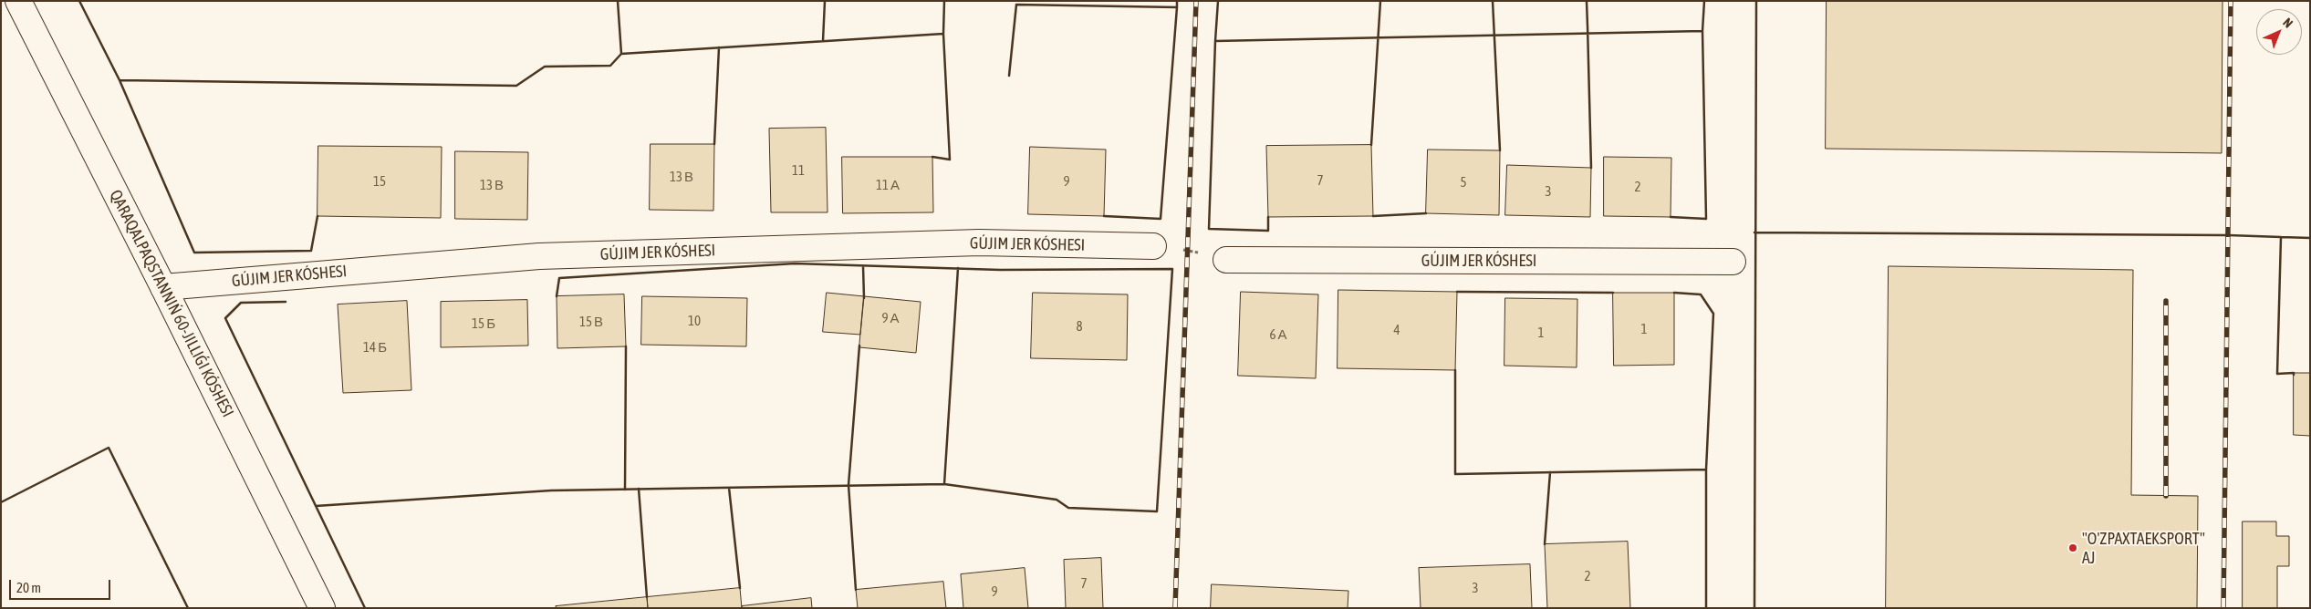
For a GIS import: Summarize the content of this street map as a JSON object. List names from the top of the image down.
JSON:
{
  "streets": {
    "street": ["GÚJIM JER KÓSHESI"]
  },
  "places": ["\"O'ZPAXTAEKSPORT\" AJ"],
  "house_numbers": [
    "11",
    "13 В",
    "7",
    "15",
    "9",
    "5",
    "13 В",
    "11 А",
    "2",
    "3",
    "9 А",
    "10",
    "15 В",
    "15 Б",
    "8",
    "1",
    "4",
    "1",
    "6 А",
    "14 Б",
    "2",
    "7",
    "3",
    "9"
  ],
  "scale_bar": "20 m",
  "north": "top right"
}
